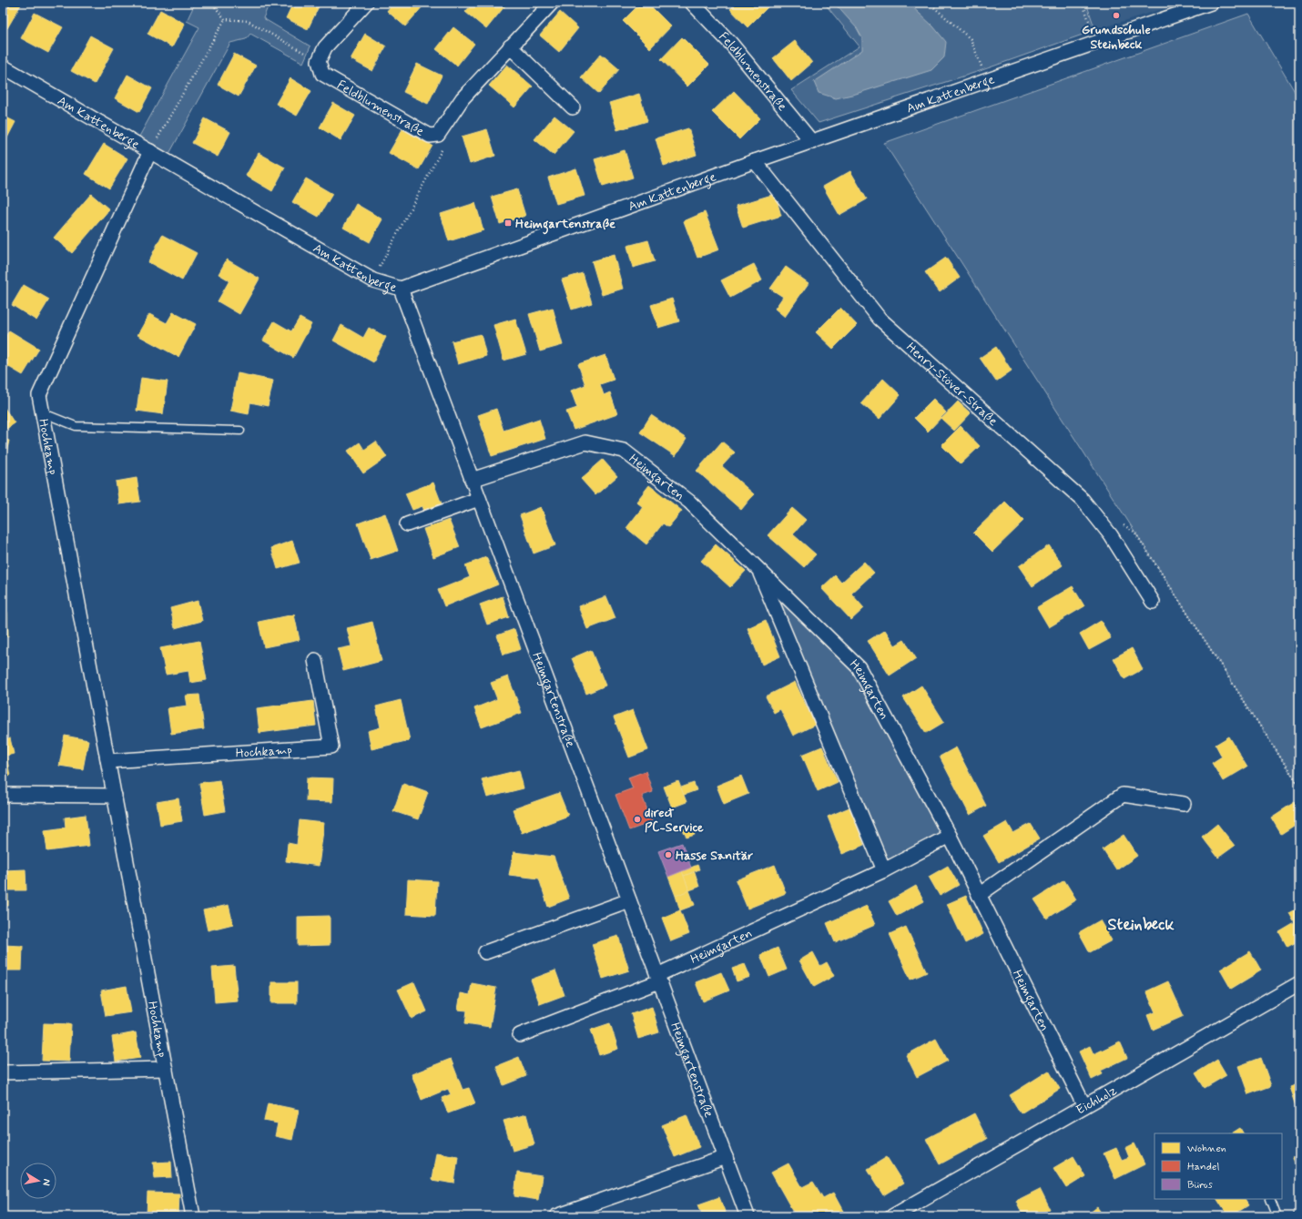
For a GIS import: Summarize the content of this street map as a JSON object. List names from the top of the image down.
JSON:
{
  "streets": {
    "street": [
      "Feldblumenstraße",
      "Am Kattenberge",
      "Henry-Stöver-Straße",
      "Hochkamp",
      "Heimgarten",
      "Heimgartenstraße",
      "Eichholz"
    ]
  },
  "crossings": [
    ["Feldblumenstraße", "Am Kattenberge"],
    ["Am Kattenberge", "Henry-Stöver-Straße"],
    ["Am Kattenberge", "Hochkamp"],
    ["Am Kattenberge", "Heimgartenstraße"],
    ["Heimgarten", "Heimgartenstraße"],
    ["Heimgarten", "Eichholz"]
  ],
  "districts": ["Steinbeck"],
  "places": {
    "other": ["Grundschule Steinbeck", "direct PC-Service", "Hasse Sanitär"],
    "transit": ["Heimgartenstraße"]
  },
  "legend": ["Wohnen", "Handel", "Büros"],
  "north": "right"
}
